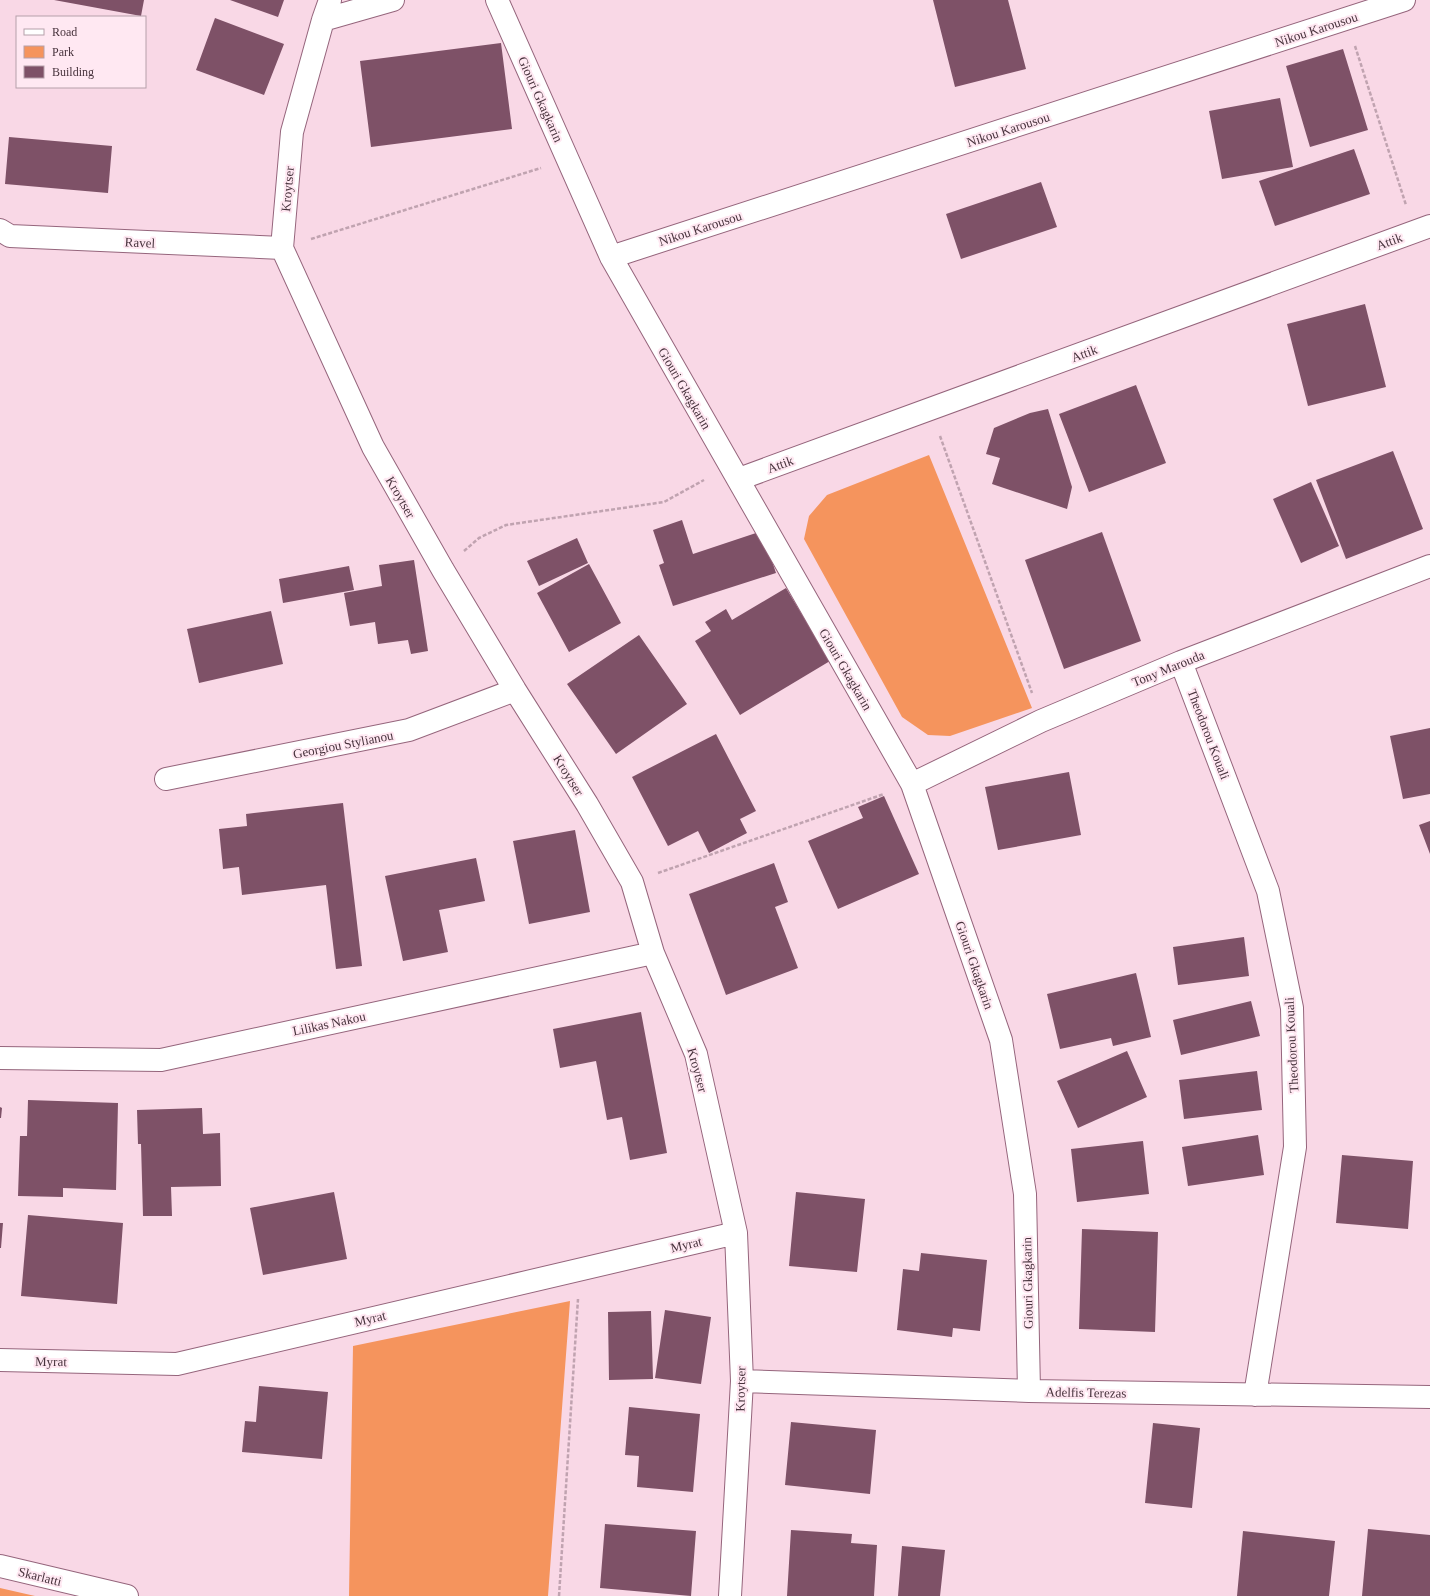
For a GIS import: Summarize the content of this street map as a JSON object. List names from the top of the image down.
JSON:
{
  "streets": {
    "street": [
      "Nikou Karousou",
      "Giouri Gkagkarin",
      "Kroytser",
      "Attik",
      "Ravel",
      "Tony Marouda",
      "Theodorou Kouali",
      "Georgiou Stylianou",
      "Lilikas Nakou",
      "Myrat",
      "Adelfis Terezas",
      "Skarlatti"
    ]
  },
  "crossings": [
    ["Nikou Karousou", "Giouri Gkagkarin"],
    ["Giouri Gkagkarin", "Attik"],
    ["Giouri Gkagkarin", "Tony Marouda"],
    ["Giouri Gkagkarin", "Adelfis Terezas"],
    ["Kroytser", "Ravel"],
    ["Kroytser", "Georgiou Stylianou"],
    ["Kroytser", "Lilikas Nakou"],
    ["Kroytser", "Myrat"],
    ["Kroytser", "Adelfis Terezas"],
    ["Tony Marouda", "Theodorou Kouali"],
    ["Theodorou Kouali", "Adelfis Terezas"]
  ],
  "legend": ["Road", "Park", "Building"]
}
